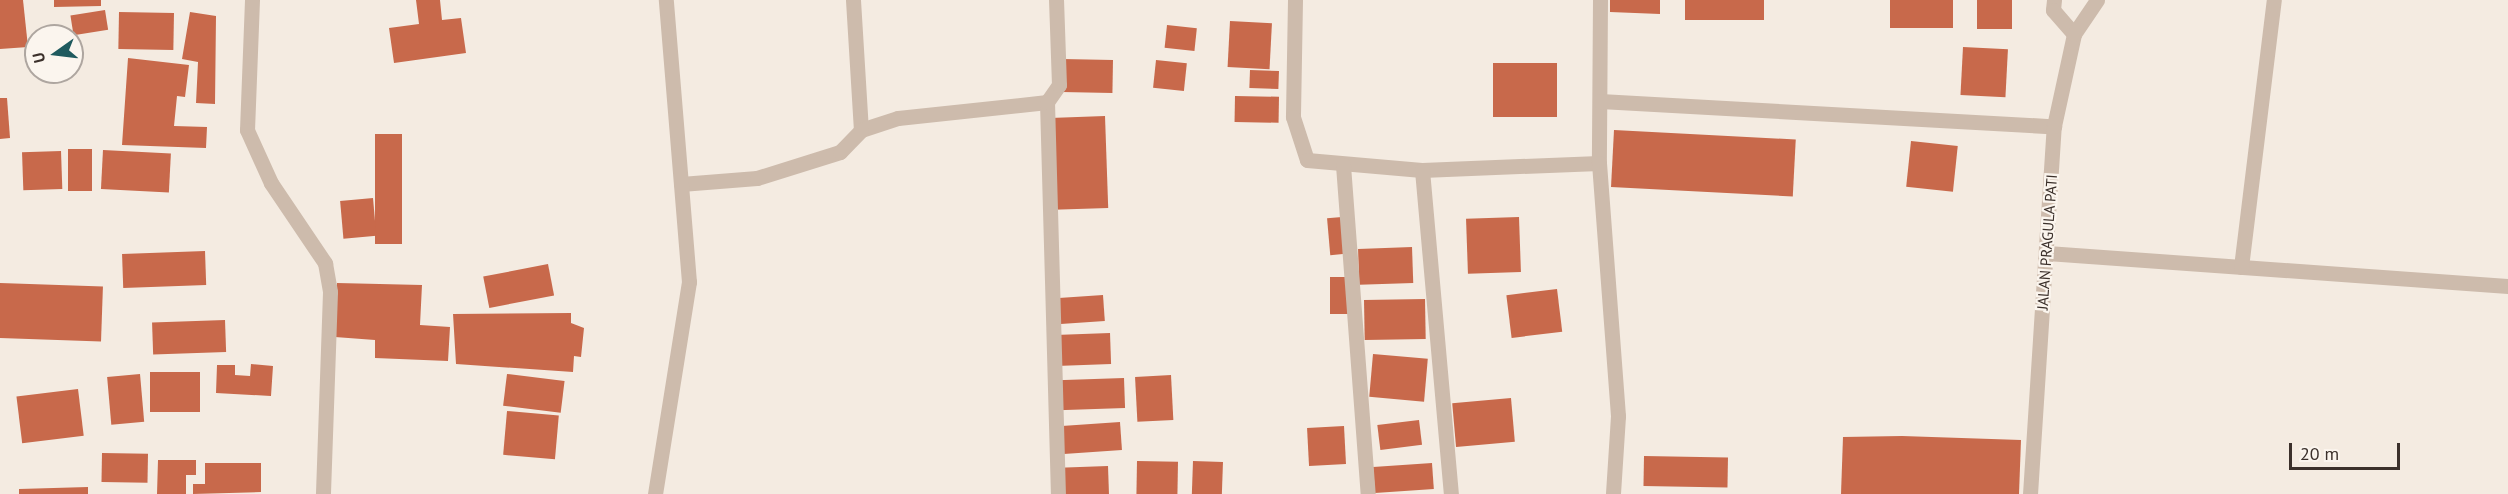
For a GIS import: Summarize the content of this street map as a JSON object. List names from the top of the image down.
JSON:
{
  "streets": {
    "street": ["JALAN PRAGULA PATI"]
  },
  "scale_bar": "20 m",
  "north": "left"
}
